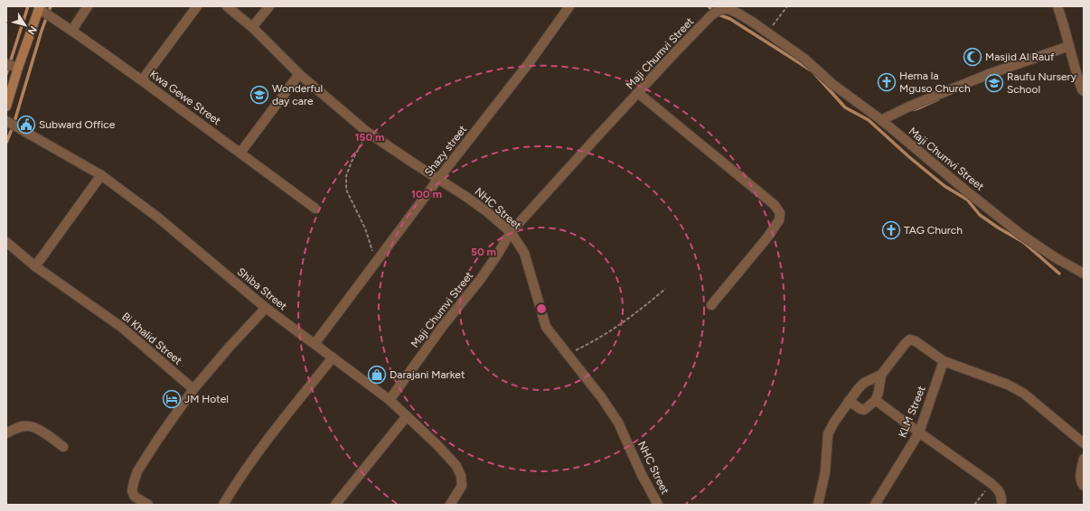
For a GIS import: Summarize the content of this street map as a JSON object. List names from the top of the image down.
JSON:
{
  "streets": {
    "street": [
      "Maji Chumvi Street",
      "Kwa Gewe Street",
      "Shazy street",
      "NHC Street",
      "Shiba Street",
      "Bi Khalid Street",
      "KLM Street"
    ]
  },
  "crossings": [
    ["Maji Chumvi Street", "NHC Street"],
    ["Maji Chumvi Street", "Shiba Street"],
    ["Shazy street", "NHC Street"],
    ["Shazy street", "Shiba Street"]
  ],
  "places": {
    "mosque": ["Masjid Al Rauf"],
    "church": ["Hema la Mguso Church", "TAG Church"],
    "school or university": ["Raufu Nursery School", "Wonderful day care"],
    "public building": ["Subward Office"],
    "shop": ["Darajani Market"],
    "hotel": ["JM Hotel"]
  },
  "north": "bottom right",
  "rings": ["150 m", "100 m", "50 m"]
}
